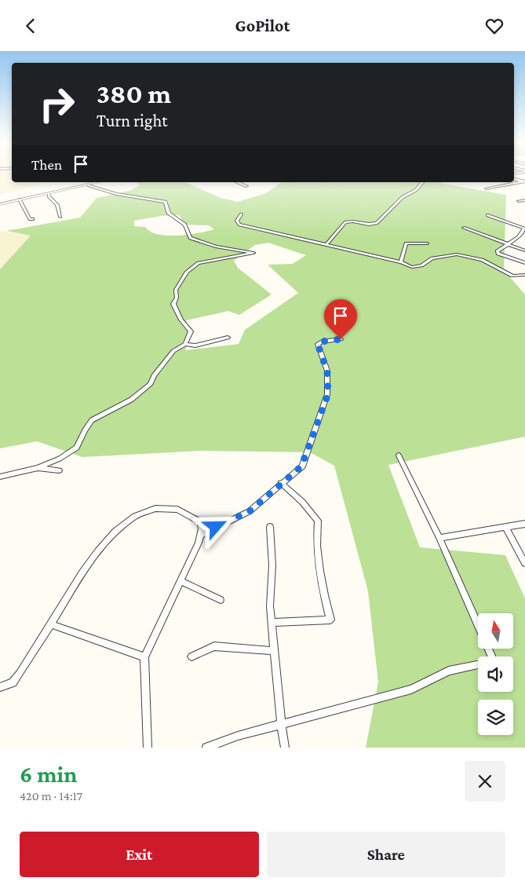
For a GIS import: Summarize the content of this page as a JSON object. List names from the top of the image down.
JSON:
{
  "north": "top",
  "page": {
    "header": "GoPilot",
    "turn": ["380 m", "Turn right"],
    "then": "Then",
    "heading": ["6 min", "420 m · 14:17"],
    "buttons": ["Exit", "Share"]
  }
}
